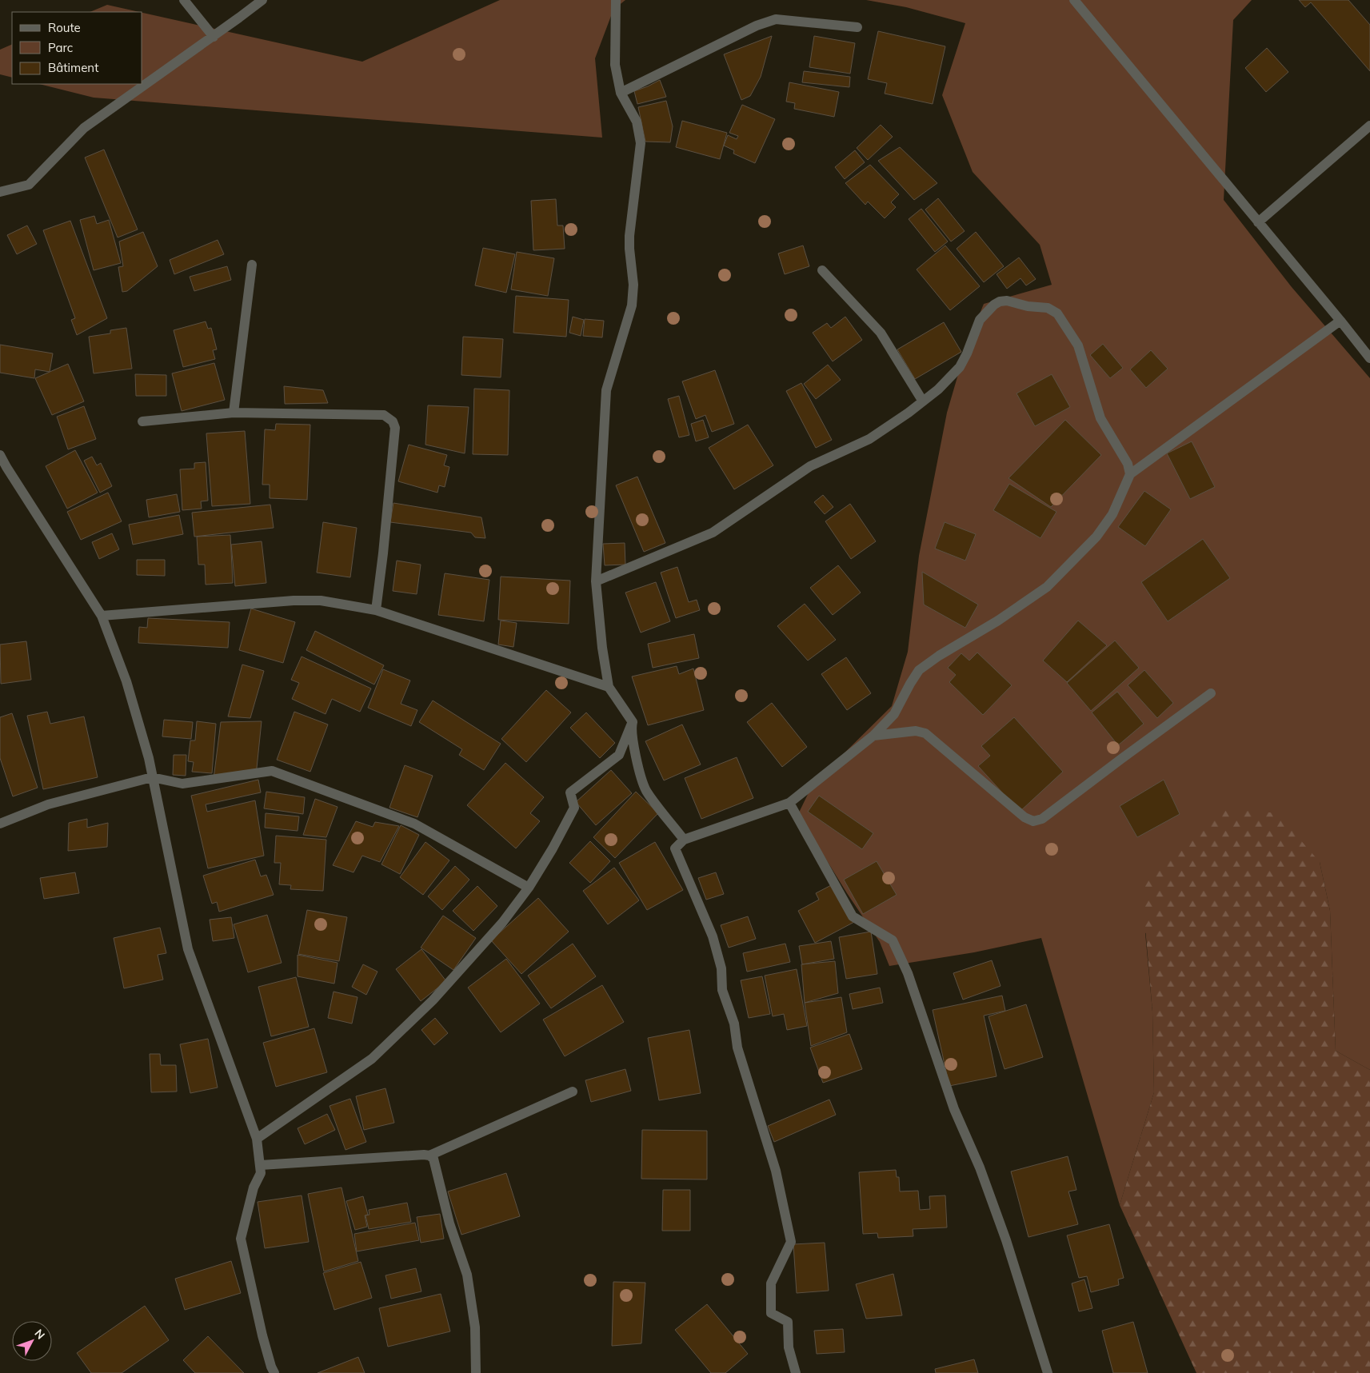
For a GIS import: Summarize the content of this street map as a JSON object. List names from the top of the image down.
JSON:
{
  "legend": ["Route", "Parc", "Bâtiment"],
  "north": "top right"
}
